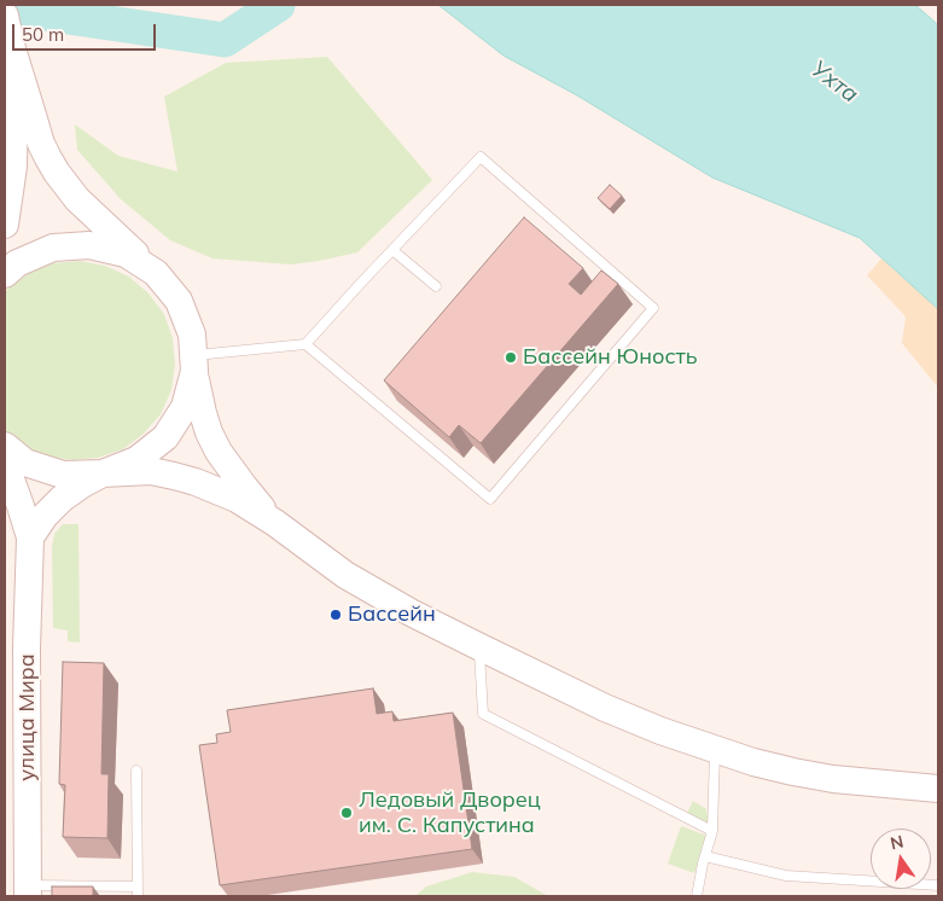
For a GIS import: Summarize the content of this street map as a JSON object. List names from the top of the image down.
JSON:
{
  "streets": {
    "main road": ["улица Мира"]
  },
  "water": ["Ухта"],
  "places": ["Бассейн Юность", "Бассейн", "Ледовый Дворец им. С. Капустина"],
  "scale_bar": "50 m",
  "north": "top"
}
